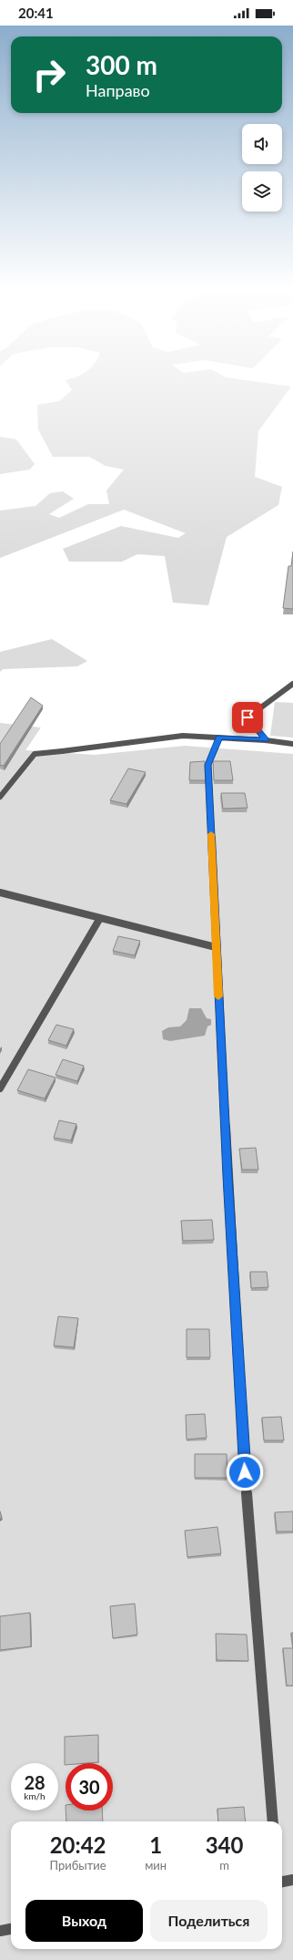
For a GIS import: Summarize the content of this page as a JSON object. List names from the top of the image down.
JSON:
{
  "page": {
    "status": "20:41",
    "turn": ["300 m", "Направо"],
    "speed": "28 km/h",
    "limit": "30",
    "eta": [
      "20:42",
      "Прибытие",
      "1",
      "мин",
      "340",
      "m"
    ],
    "buttons": ["Выход", "Поделиться"]
  }
}
